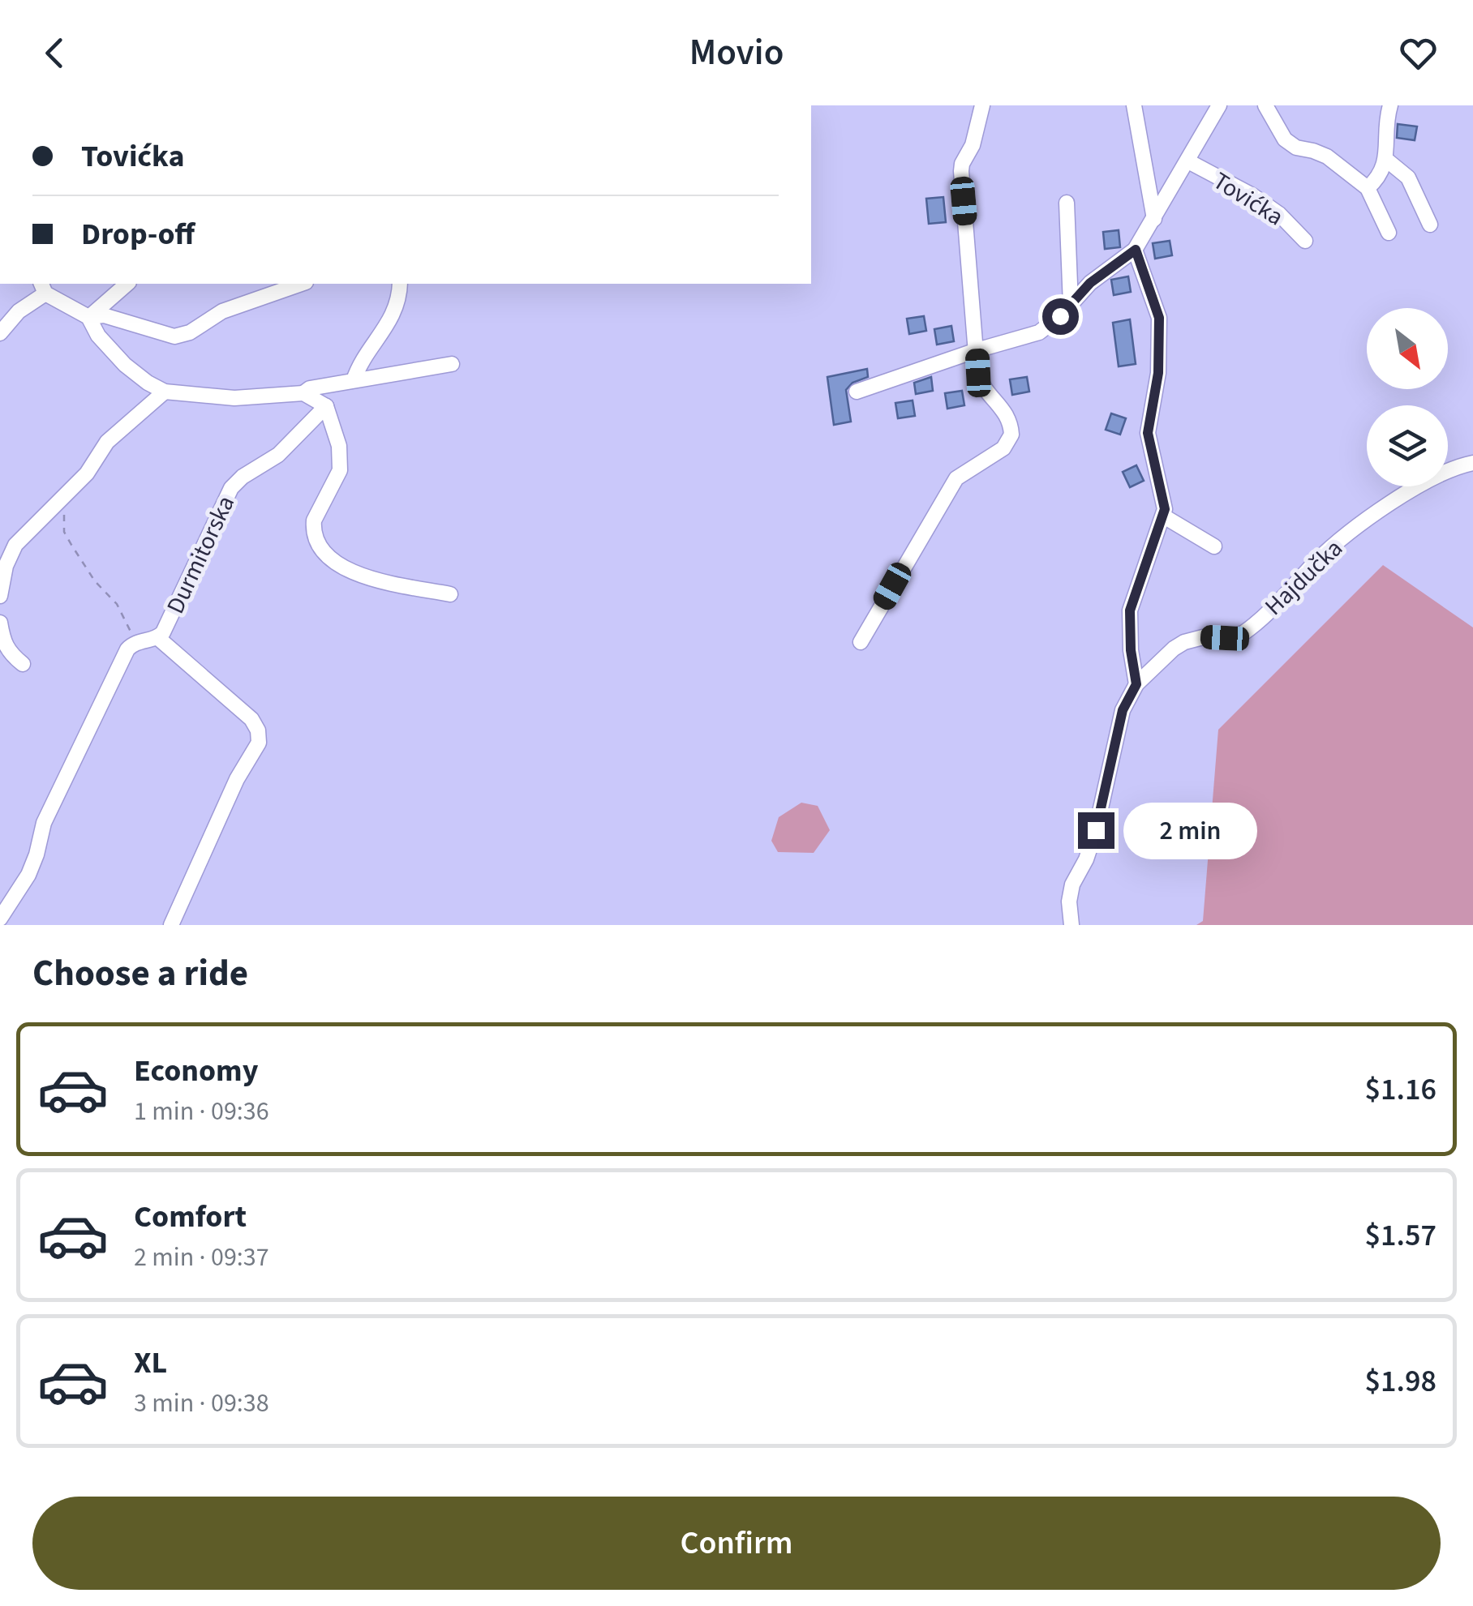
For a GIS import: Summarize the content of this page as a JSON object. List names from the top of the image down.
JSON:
{
  "streets": {
    "street": ["Tovićka", "Durmitorska", "Hajdučka"]
  },
  "north": "bottom right",
  "page": {
    "header": "Movio",
    "banner": ["Tovićka", "Drop-off"],
    "bubble": "2 min",
    "heading": "Choose a ride",
    "list": [
      {
        "name": "Economy",
        "note": "1 min · 09:36",
        "value": "$1.16"
      },
      {
        "name": "Comfort",
        "note": "2 min · 09:37",
        "value": "$1.57"
      },
      {
        "name": "XL",
        "note": "3 min · 09:38",
        "value": "$1.98"
      }
    ],
    "buttons": "Confirm"
  }
}
